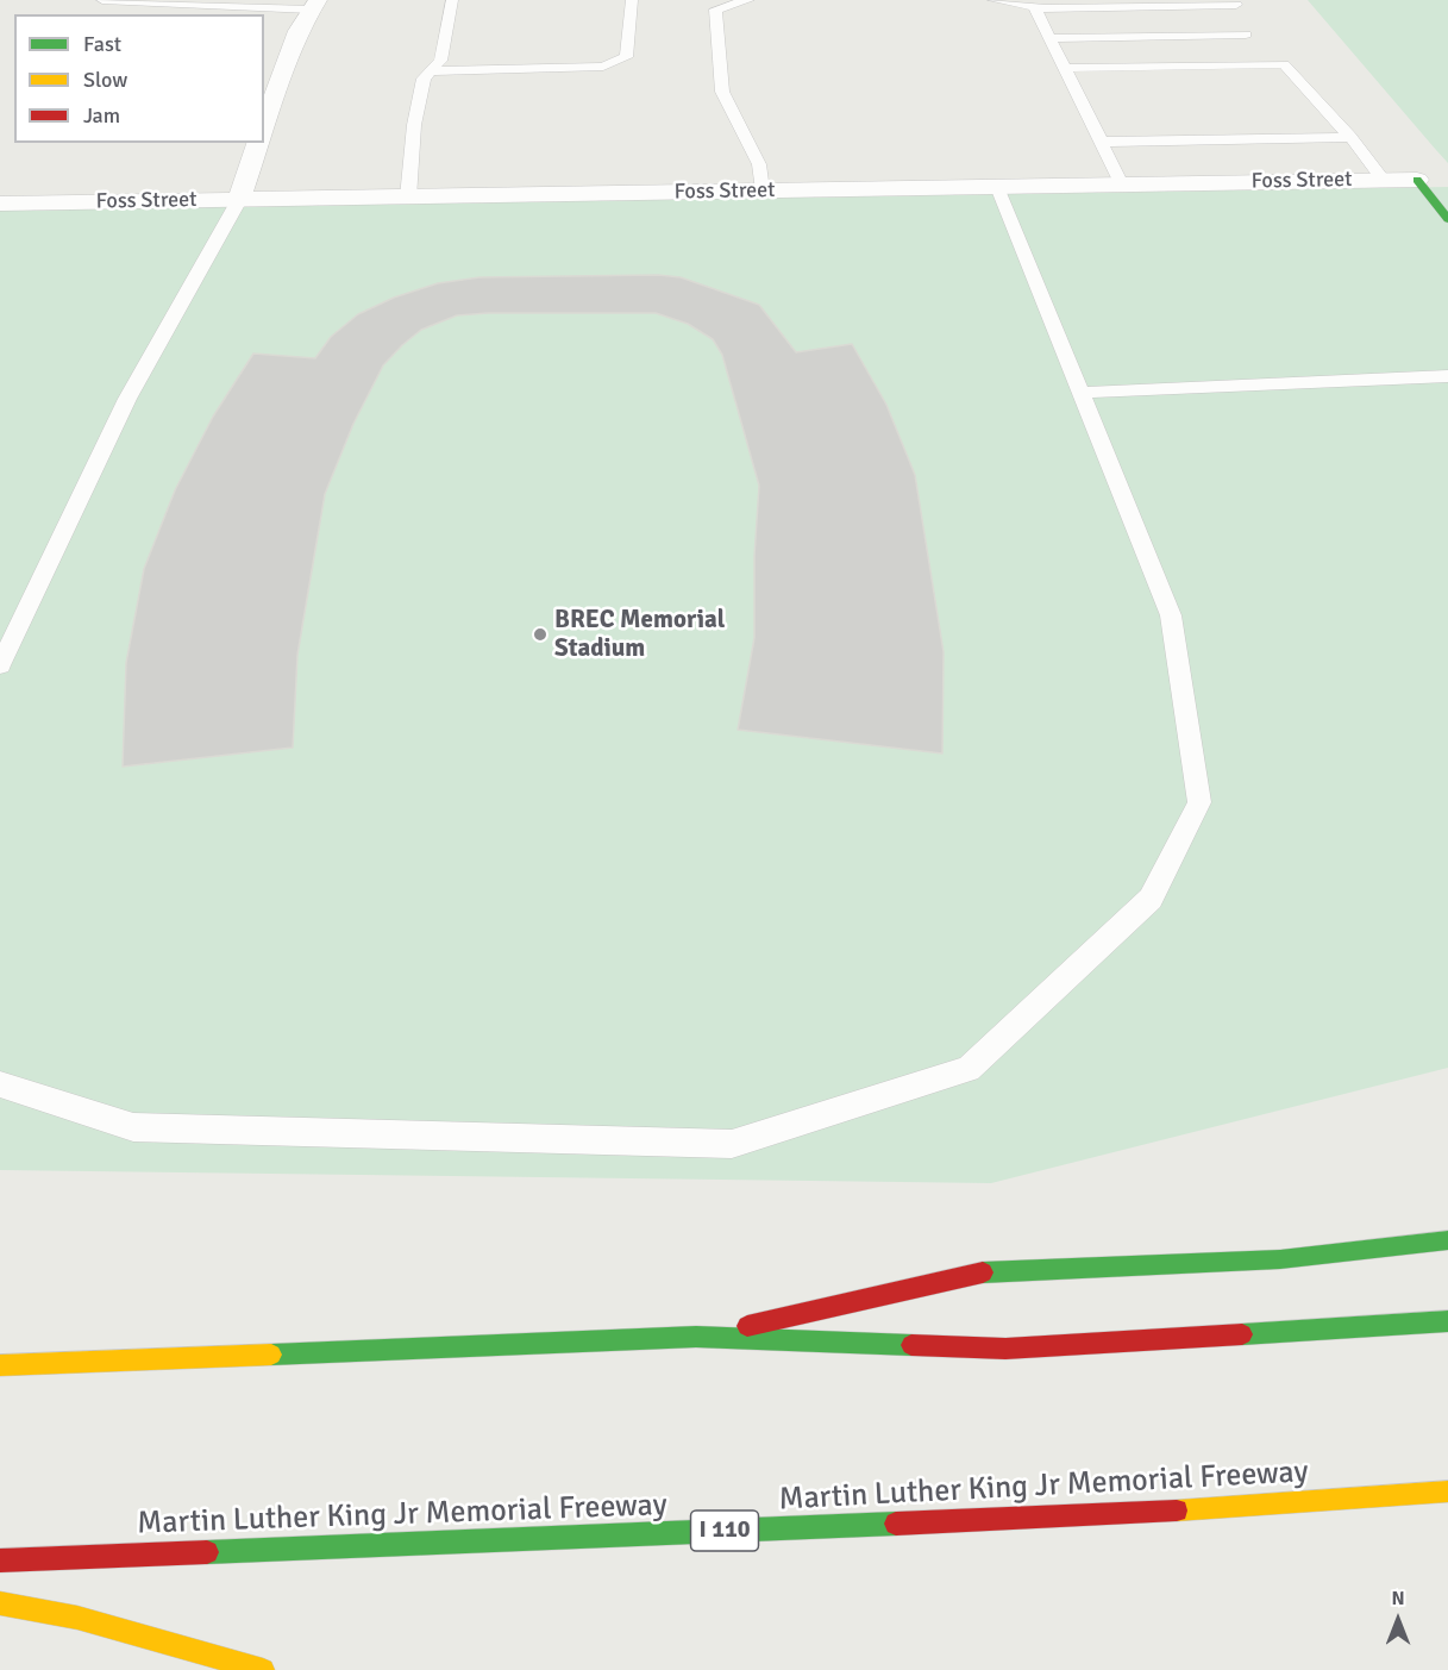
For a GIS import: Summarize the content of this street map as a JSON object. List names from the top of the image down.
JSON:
{
  "streets": {
    "main road": ["Martin Luther King Jr Memorial Freeway", "I 110"],
    "street": ["Foss Street"]
  },
  "places": ["BREC Memorial Stadium"],
  "legend": ["Fast", "Slow", "Jam"],
  "north": "top"
}
